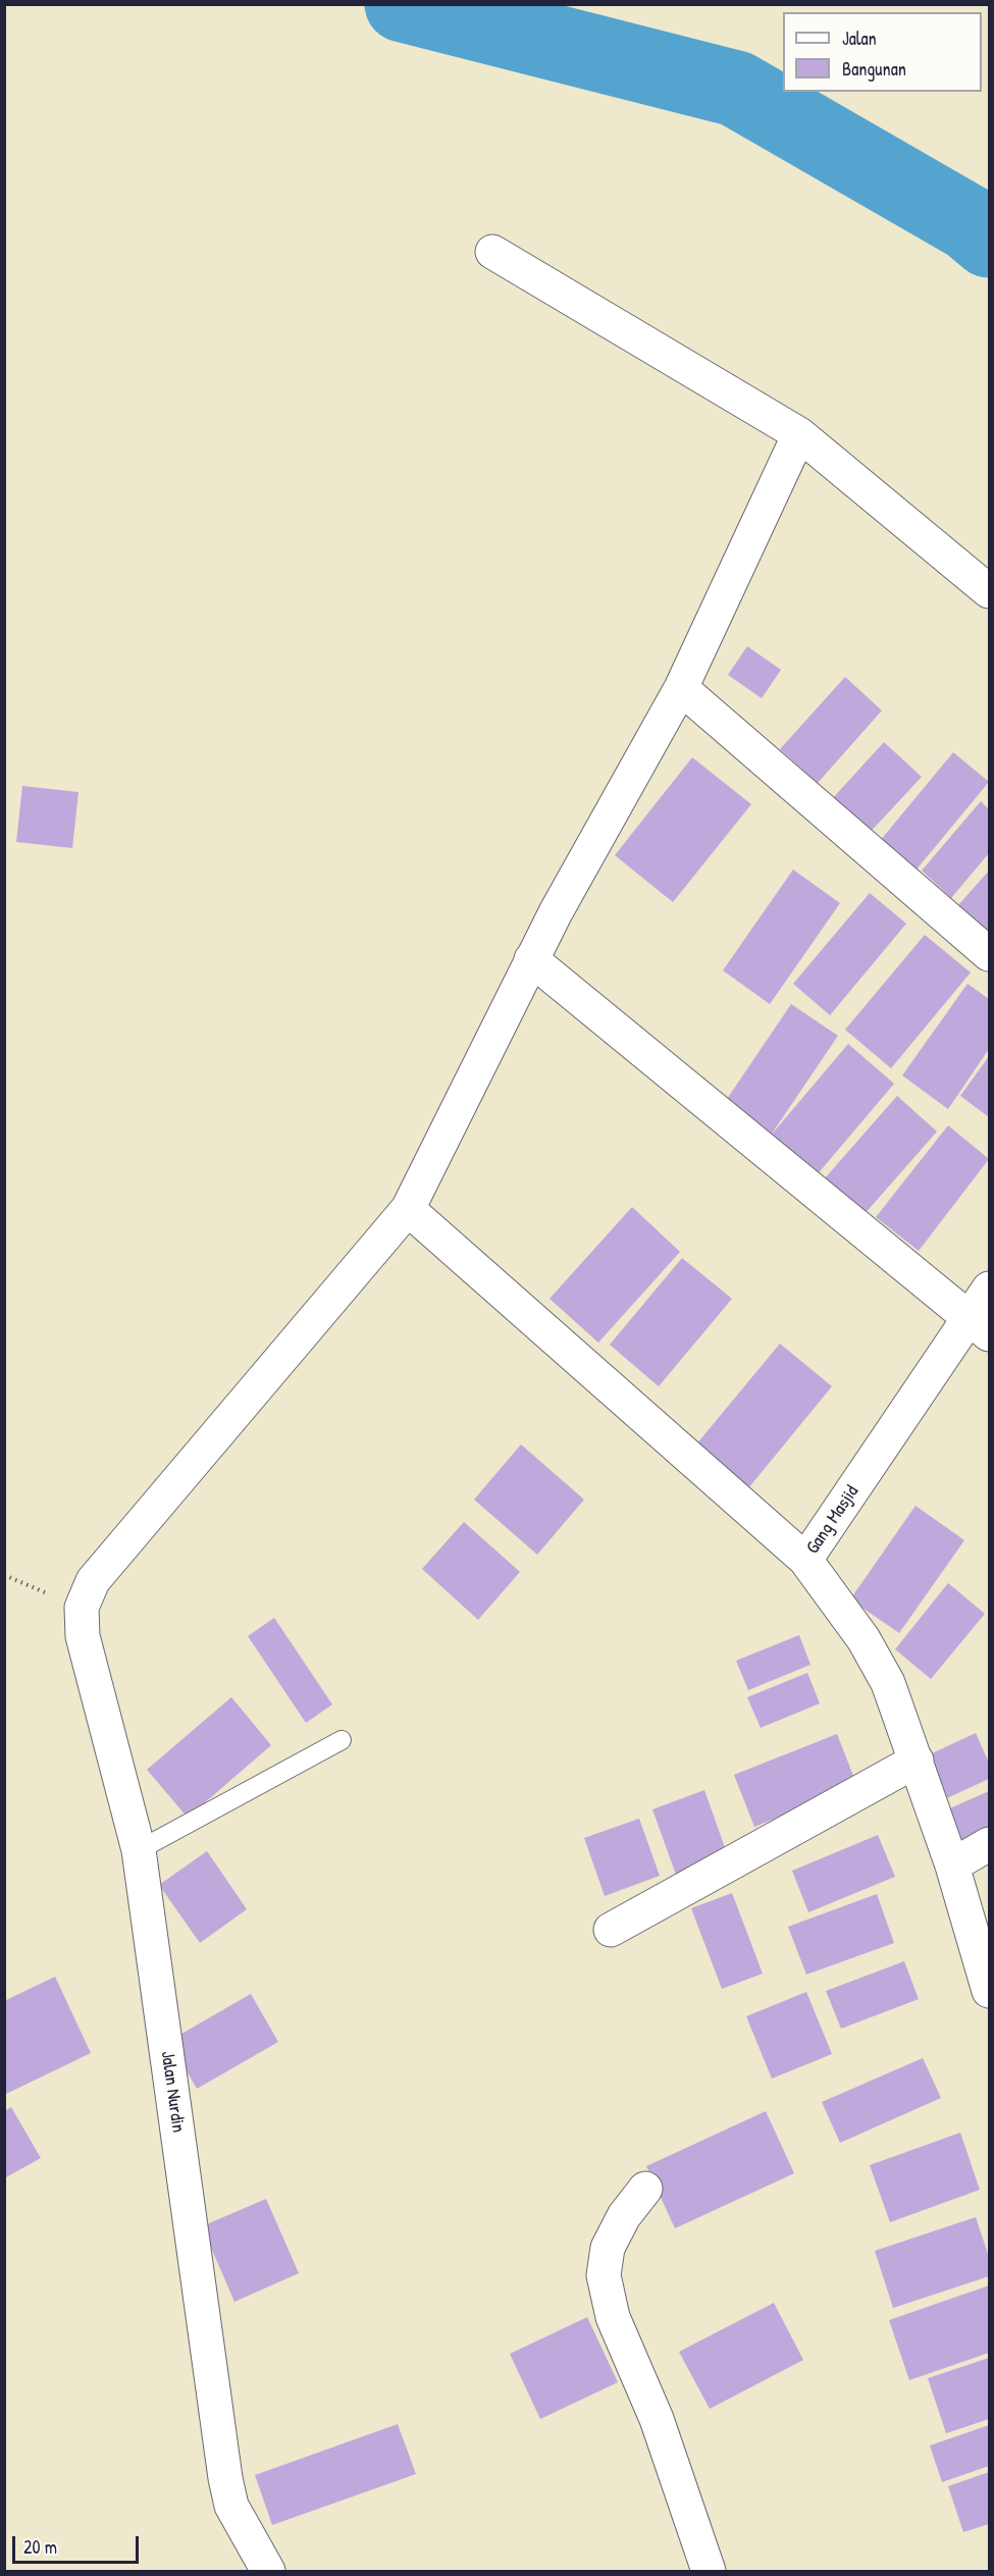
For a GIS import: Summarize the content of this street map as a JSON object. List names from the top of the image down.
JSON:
{
  "streets": {
    "street": ["Gang Masjid", "Jalan Nurdin"]
  },
  "legend": ["Jalan", "Bangunan"],
  "scale_bar": "20 m"
}
